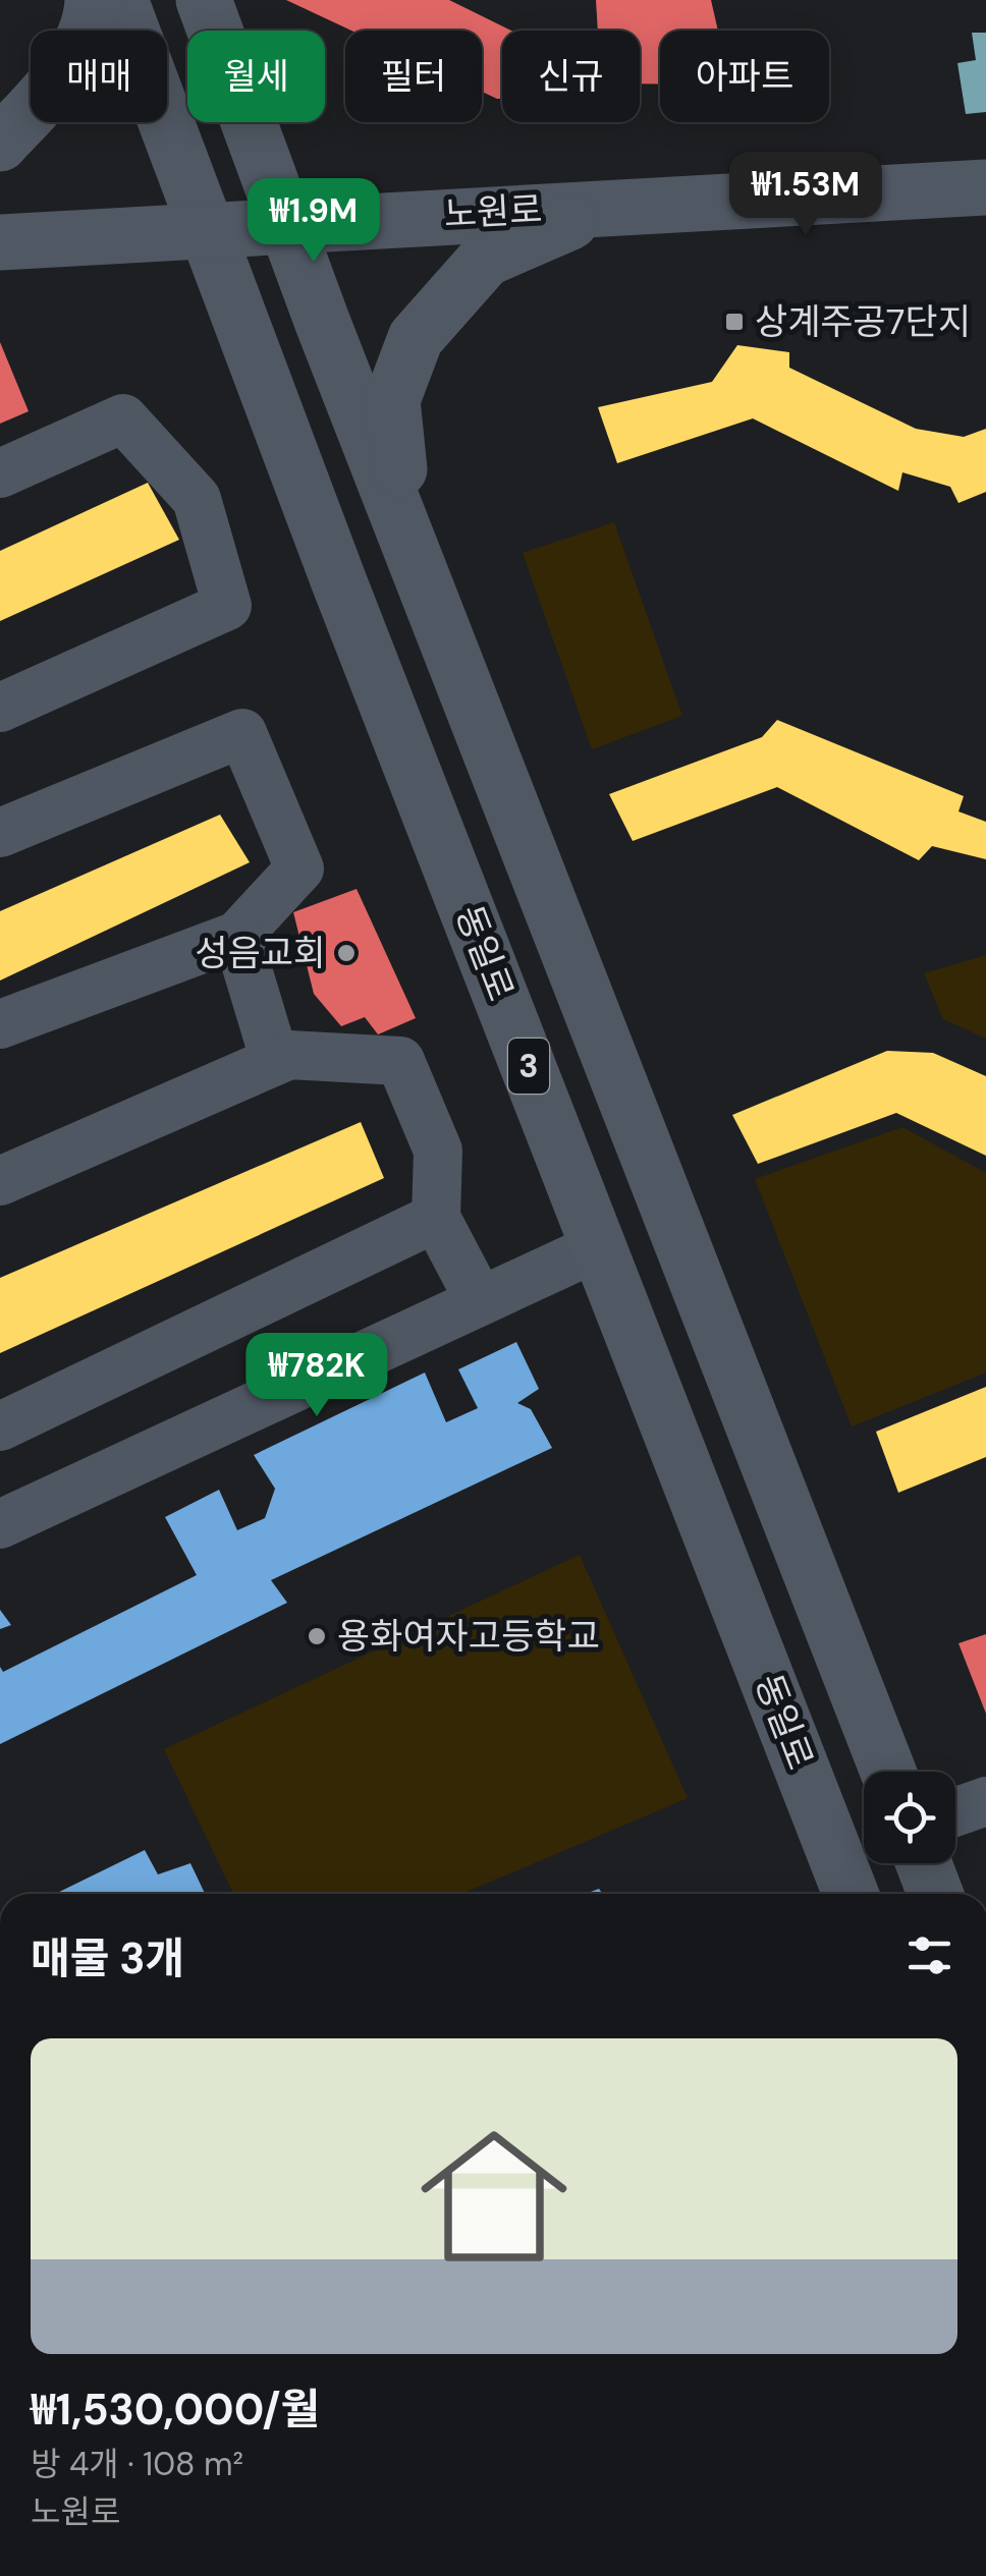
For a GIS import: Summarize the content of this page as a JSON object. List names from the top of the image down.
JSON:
{
  "streets": {
    "main road": ["노원로", "동일로", "3"]
  },
  "crossings": [
    ["노원로", "동일로"],
    ["노원로", "3"]
  ],
  "places": {
    "transit": ["상계주공7단지"],
    "other": ["성음교회", "용화여자고등학교"]
  },
  "page": {
    "chip": [
      "매매",
      "월세",
      "필터",
      "신규",
      "아파트"
    ],
    "price": ["₩1.53M", "₩1.9M", "₩782K"],
    "heading": "매물 3개",
    "list": [
      {
        "name": "₩1,530,000/월",
        "note": "방 4개 · 108 m² · 노원로"
      }
    ]
  }
}
